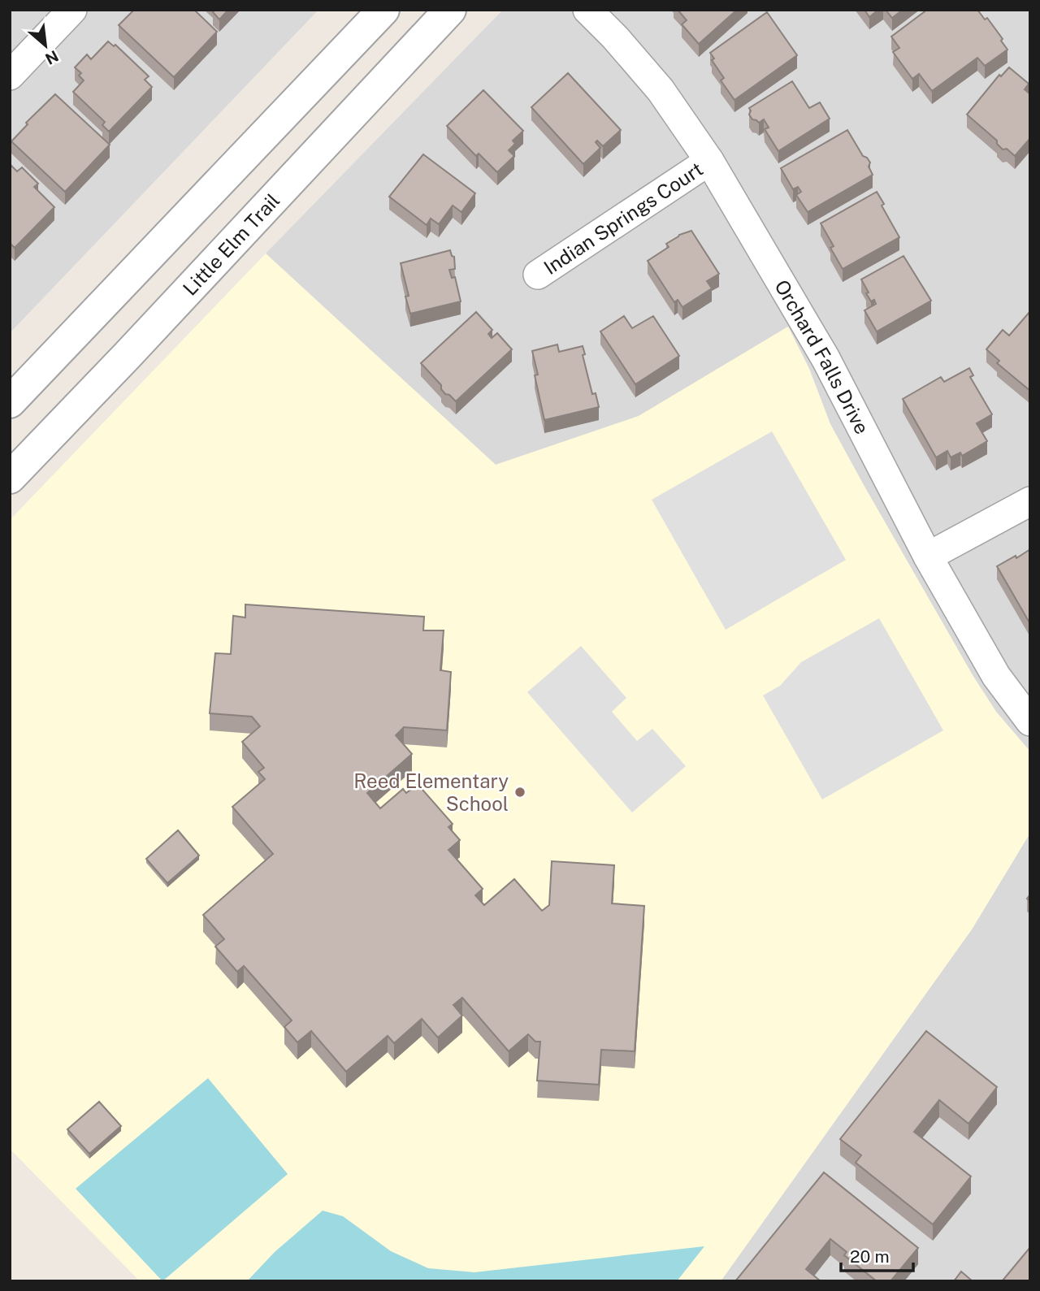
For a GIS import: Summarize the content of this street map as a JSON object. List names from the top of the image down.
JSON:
{
  "streets": {
    "street": ["Indian Springs Court", "Little Elm Trail", "Orchard Falls Drive"]
  },
  "crossings": [
    ["Indian Springs Court", "Orchard Falls Drive"]
  ],
  "places": ["Reed Elementary School"],
  "scale_bar": "20 m",
  "north": "bottom right"
}
